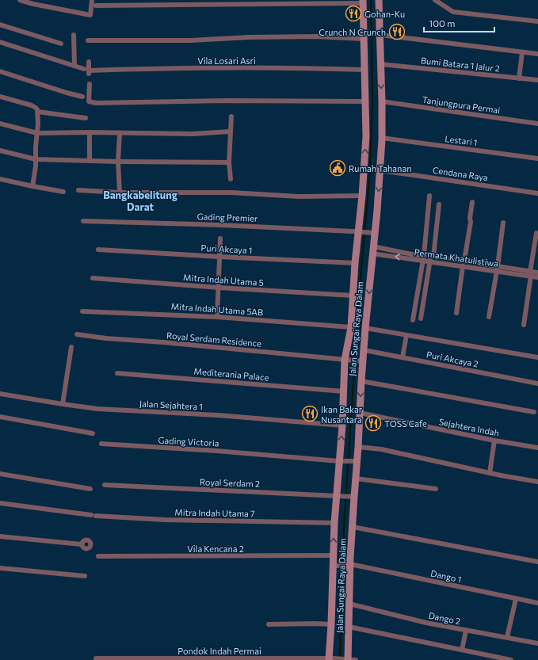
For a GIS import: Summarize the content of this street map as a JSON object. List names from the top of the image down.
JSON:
{
  "streets": {
    "street": [
      "Vila Losari Asri",
      "Bumi Batara 1 Jalur 2",
      "Tanjungpura Permai",
      "Lestari 1",
      "Cendana Raya",
      "Gading Premier",
      "Puri Akcaya 1",
      "Permata Khatulistiwa",
      "Mitra Indah Utama 5",
      "Mitra Indah Utama 5AB",
      "Jalan Sungai Raya Dalam",
      "Royal Serdam Residence",
      "Puri Akcaya 2",
      "Mediterania Palace",
      "Jalan Sejahtera 1",
      "Sejahtera Indah",
      "Gading Victoria",
      "Royal Serdam 2",
      "Mitra Indah Utama 7",
      "Vila Kencana 2",
      "Dango 1",
      "Dango 2",
      "Pondok Indah Permai"
    ]
  },
  "crossings": [
    ["Bumi Batara 1 Jalur 2", "Jalan Sungai Raya Dalam"],
    ["Tanjungpura Permai", "Jalan Sungai Raya Dalam"],
    ["Lestari 1", "Jalan Sungai Raya Dalam"],
    ["Cendana Raya", "Jalan Sungai Raya Dalam"],
    ["Gading Premier", "Jalan Sungai Raya Dalam"],
    ["Permata Khatulistiwa", "Jalan Sungai Raya Dalam"],
    ["Jalan Sungai Raya Dalam", "Royal Serdam Residence"],
    ["Jalan Sungai Raya Dalam", "Puri Akcaya 2"],
    ["Jalan Sungai Raya Dalam", "Sejahtera Indah"],
    ["Jalan Sungai Raya Dalam", "Royal Serdam 2"],
    ["Jalan Sungai Raya Dalam", "Dango 1"],
    ["Jalan Sungai Raya Dalam", "Dango 2"],
    ["Jalan Sungai Raya Dalam", "Pondok Indah Permai"]
  ],
  "districts": ["Bangkabelitung Darat"],
  "places": {
    "restaurant": [
      "Gohan-Ku",
      "Crunch N Crunch",
      "Ikan Bakar Nusantara",
      "TOSS Cafe"
    ],
    "public building": ["Rumah Tahanan"]
  },
  "scale_bar": "100 m"
}
